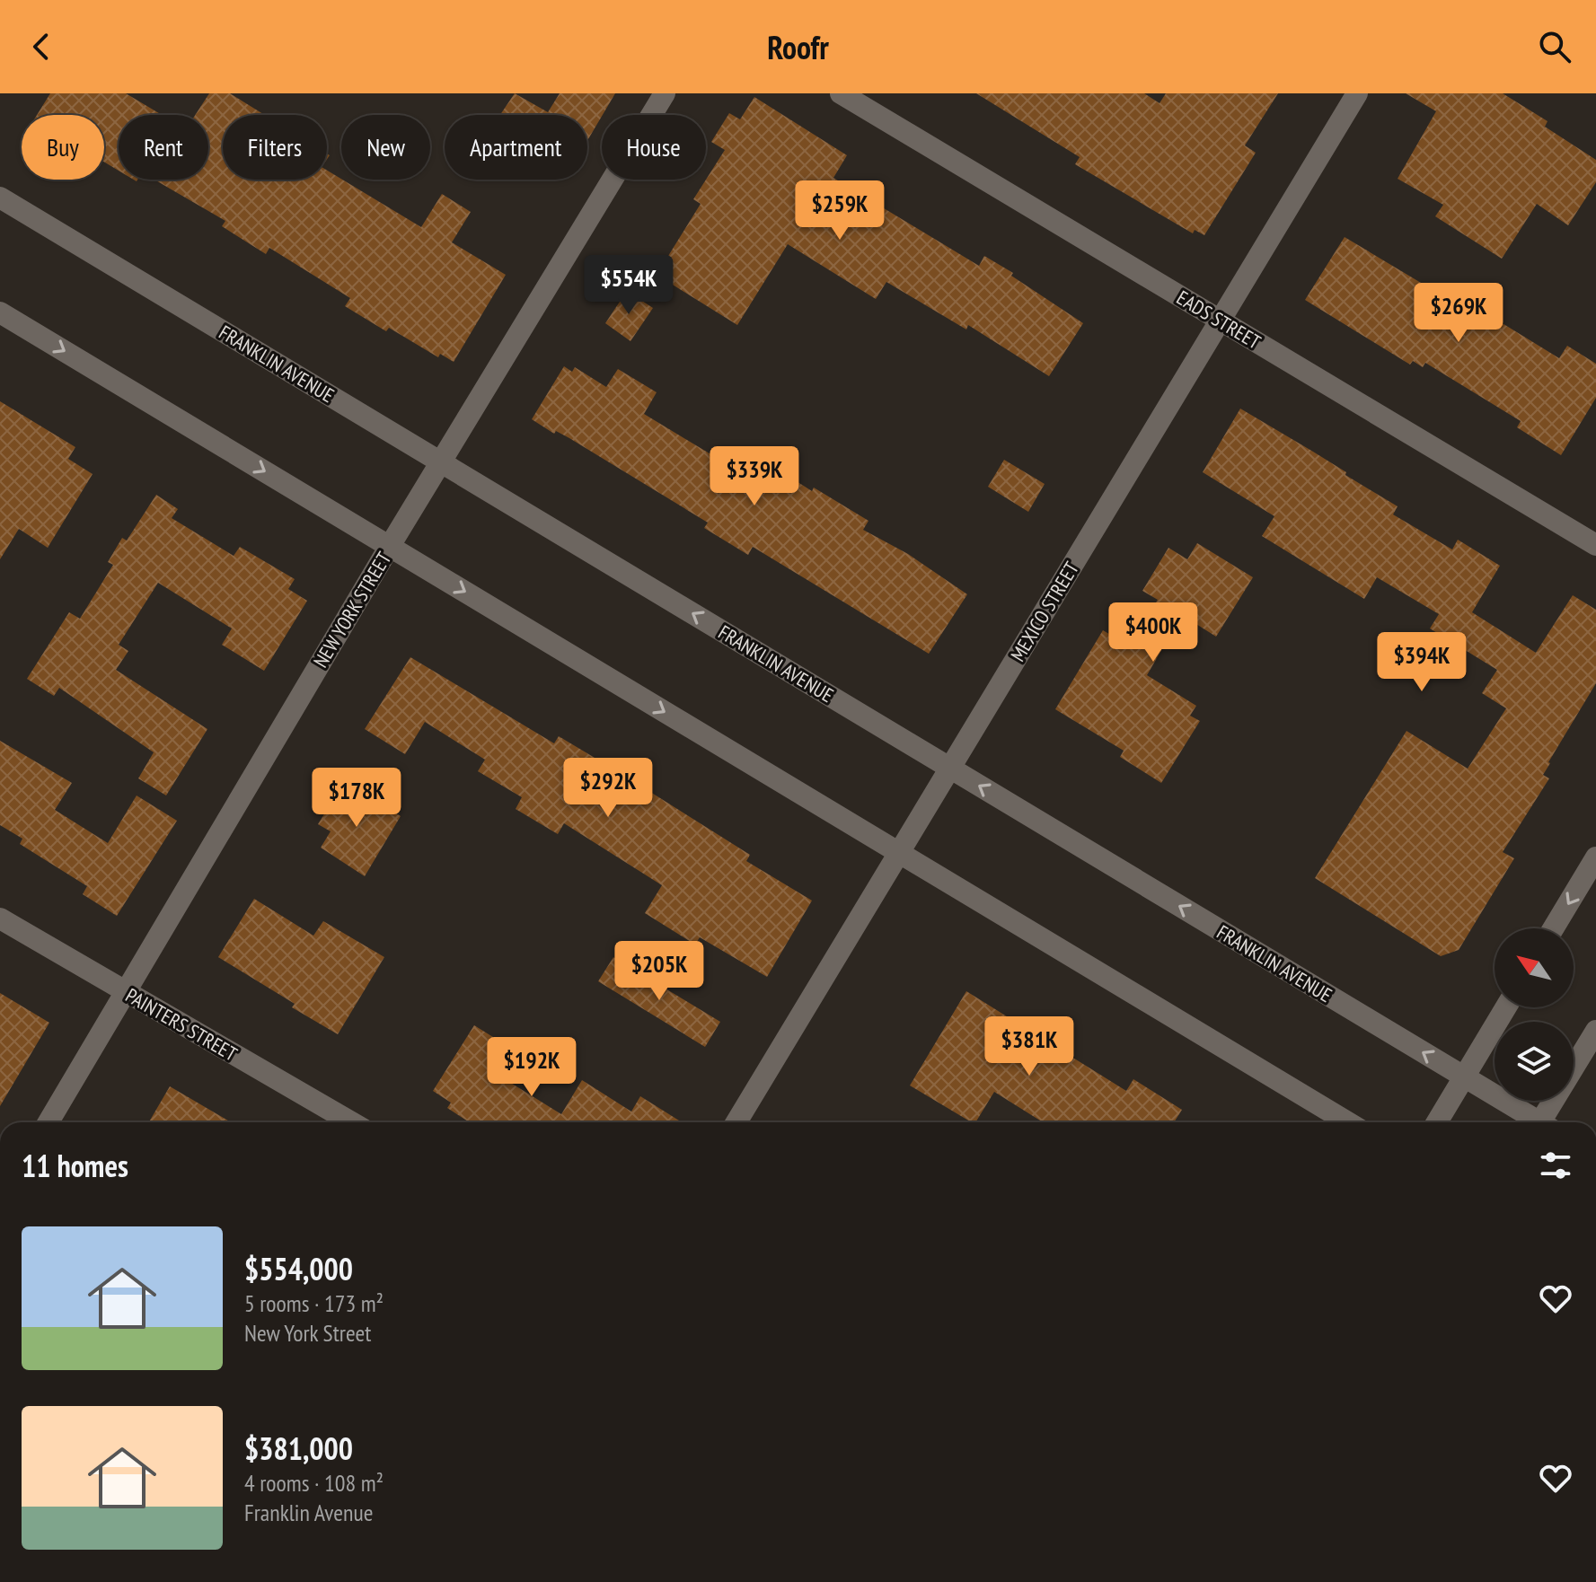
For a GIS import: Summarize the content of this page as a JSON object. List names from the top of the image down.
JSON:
{
  "streets": {
    "street": [
      "EADS STREET",
      "FRANKLIN AVENUE",
      "NEW YORK STREET",
      "MEXICO STREET",
      "PAINTERS STREET"
    ]
  },
  "crossings": [
    ["EADS STREET", "MEXICO STREET"],
    ["FRANKLIN AVENUE", "NEW YORK STREET"],
    ["FRANKLIN AVENUE", "MEXICO STREET"],
    ["NEW YORK STREET", "PAINTERS STREET"]
  ],
  "north": "top left",
  "page": {
    "header": "Roofr",
    "chip": [
      "Buy",
      "Rent",
      "Filters",
      "New",
      "Apartment",
      "House"
    ],
    "price": [
      "$259K",
      "$554K",
      "$269K",
      "$339K",
      "$400K",
      "$394K",
      "$292K",
      "$178K",
      "$205K",
      "$381K",
      "$192K"
    ],
    "heading": "11 homes",
    "list": [
      {
        "name": "$554,000",
        "note": "5 rooms · 173 m² · New York Street"
      },
      {
        "name": "$381,000",
        "note": "4 rooms · 108 m² · Franklin Avenue"
      }
    ]
  }
}
